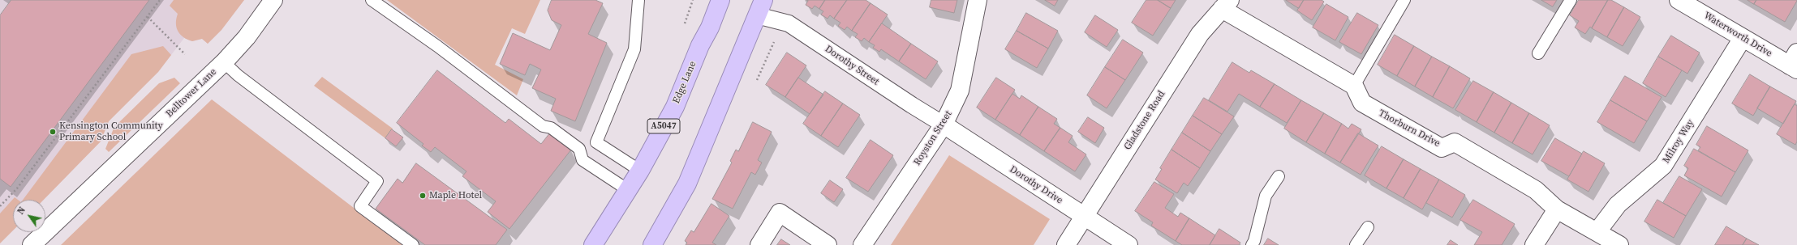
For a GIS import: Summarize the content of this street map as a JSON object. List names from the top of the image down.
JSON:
{
  "streets": {
    "highway": ["Edge Lane", "A5047"],
    "street": [
      "Waterworth Drive",
      "Dorothy Street",
      "Belltower Lane",
      "Gladstone Road",
      "Thorburn Drive",
      "Royston Street",
      "Milroy Way",
      "Dorothy Drive"
    ]
  },
  "crossings": [
    ["Waterworth Drive", "Milroy Way"],
    ["Dorothy Street", "Royston Street"],
    ["Dorothy Street", "Dorothy Drive"],
    ["Gladstone Road", "Dorothy Drive"],
    ["Thorburn Drive", "Milroy Way"],
    ["Royston Street", "Dorothy Drive"]
  ],
  "places": ["Kensington Community Primary School", "Maple Hotel"],
  "north": "top left"
}
